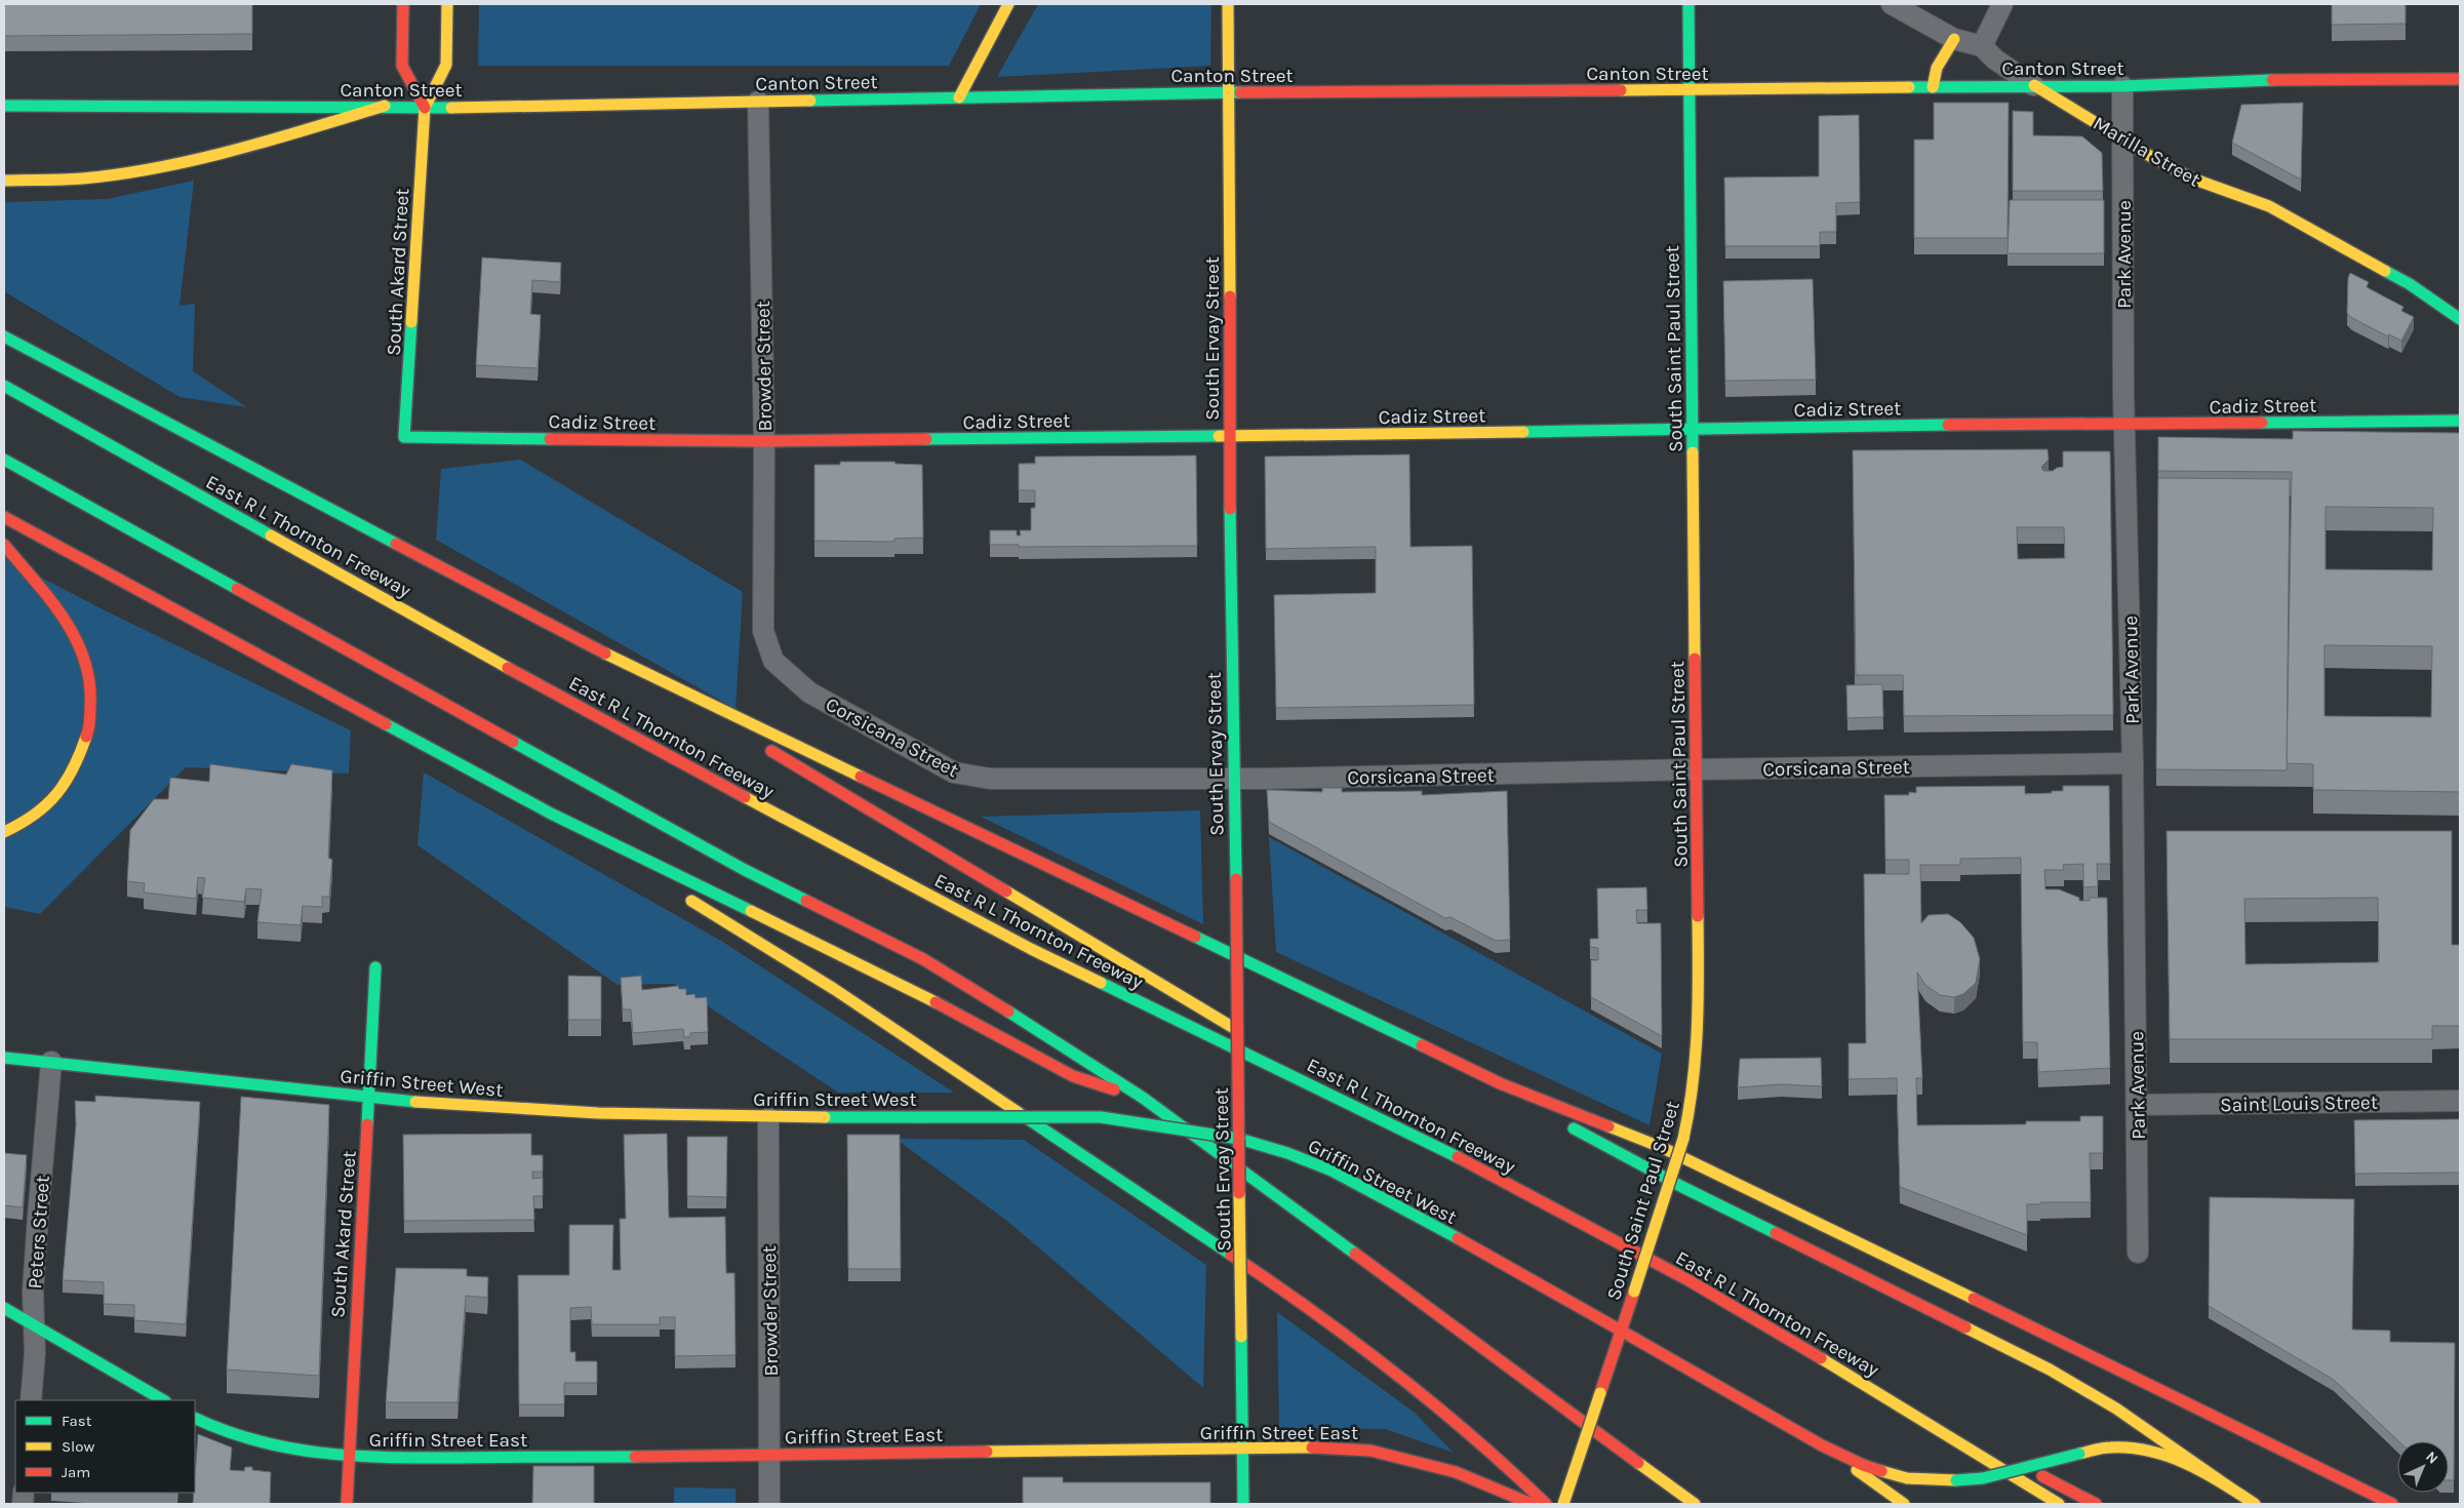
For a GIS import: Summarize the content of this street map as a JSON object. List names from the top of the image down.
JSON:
{
  "streets": {
    "main road": [
      "Canton Street",
      "Marilla Street",
      "South Akard Street",
      "South Ervay Street",
      "South Saint Paul Street",
      "Cadiz Street",
      "East R L Thornton Freeway",
      "Griffin Street West",
      "Griffin Street East"
    ],
    "street": [
      "Park Avenue",
      "Browder Street",
      "Corsicana Street",
      "Saint Louis Street",
      "Peters Street"
    ]
  },
  "crossings": [
    ["Canton Street", "Marilla Street"],
    ["Canton Street", "Park Avenue"],
    ["Canton Street", "South Akard Street"],
    ["Canton Street", "South Ervay Street"],
    ["Canton Street", "South Saint Paul Street"],
    ["Canton Street", "Browder Street"],
    ["Marilla Street", "Park Avenue"],
    ["Park Avenue", "Cadiz Street"],
    ["Park Avenue", "Corsicana Street"],
    ["Park Avenue", "Saint Louis Street"],
    ["South Akard Street", "Cadiz Street"],
    ["South Akard Street", "Griffin Street West"],
    ["South Akard Street", "Griffin Street East"],
    ["South Ervay Street", "Cadiz Street"],
    ["South Ervay Street", "Corsicana Street"],
    ["South Ervay Street", "Griffin Street West"],
    ["South Ervay Street", "Griffin Street East"],
    ["South Saint Paul Street", "Cadiz Street"],
    ["South Saint Paul Street", "Corsicana Street"],
    ["South Saint Paul Street", "Griffin Street West"],
    ["Browder Street", "Cadiz Street"],
    ["Browder Street", "Corsicana Street"],
    ["Browder Street", "Griffin Street West"],
    ["Browder Street", "Griffin Street East"],
    ["Griffin Street West", "Peters Street"]
  ],
  "legend": ["Fast", "Slow", "Jam"],
  "north": "top right"
}
